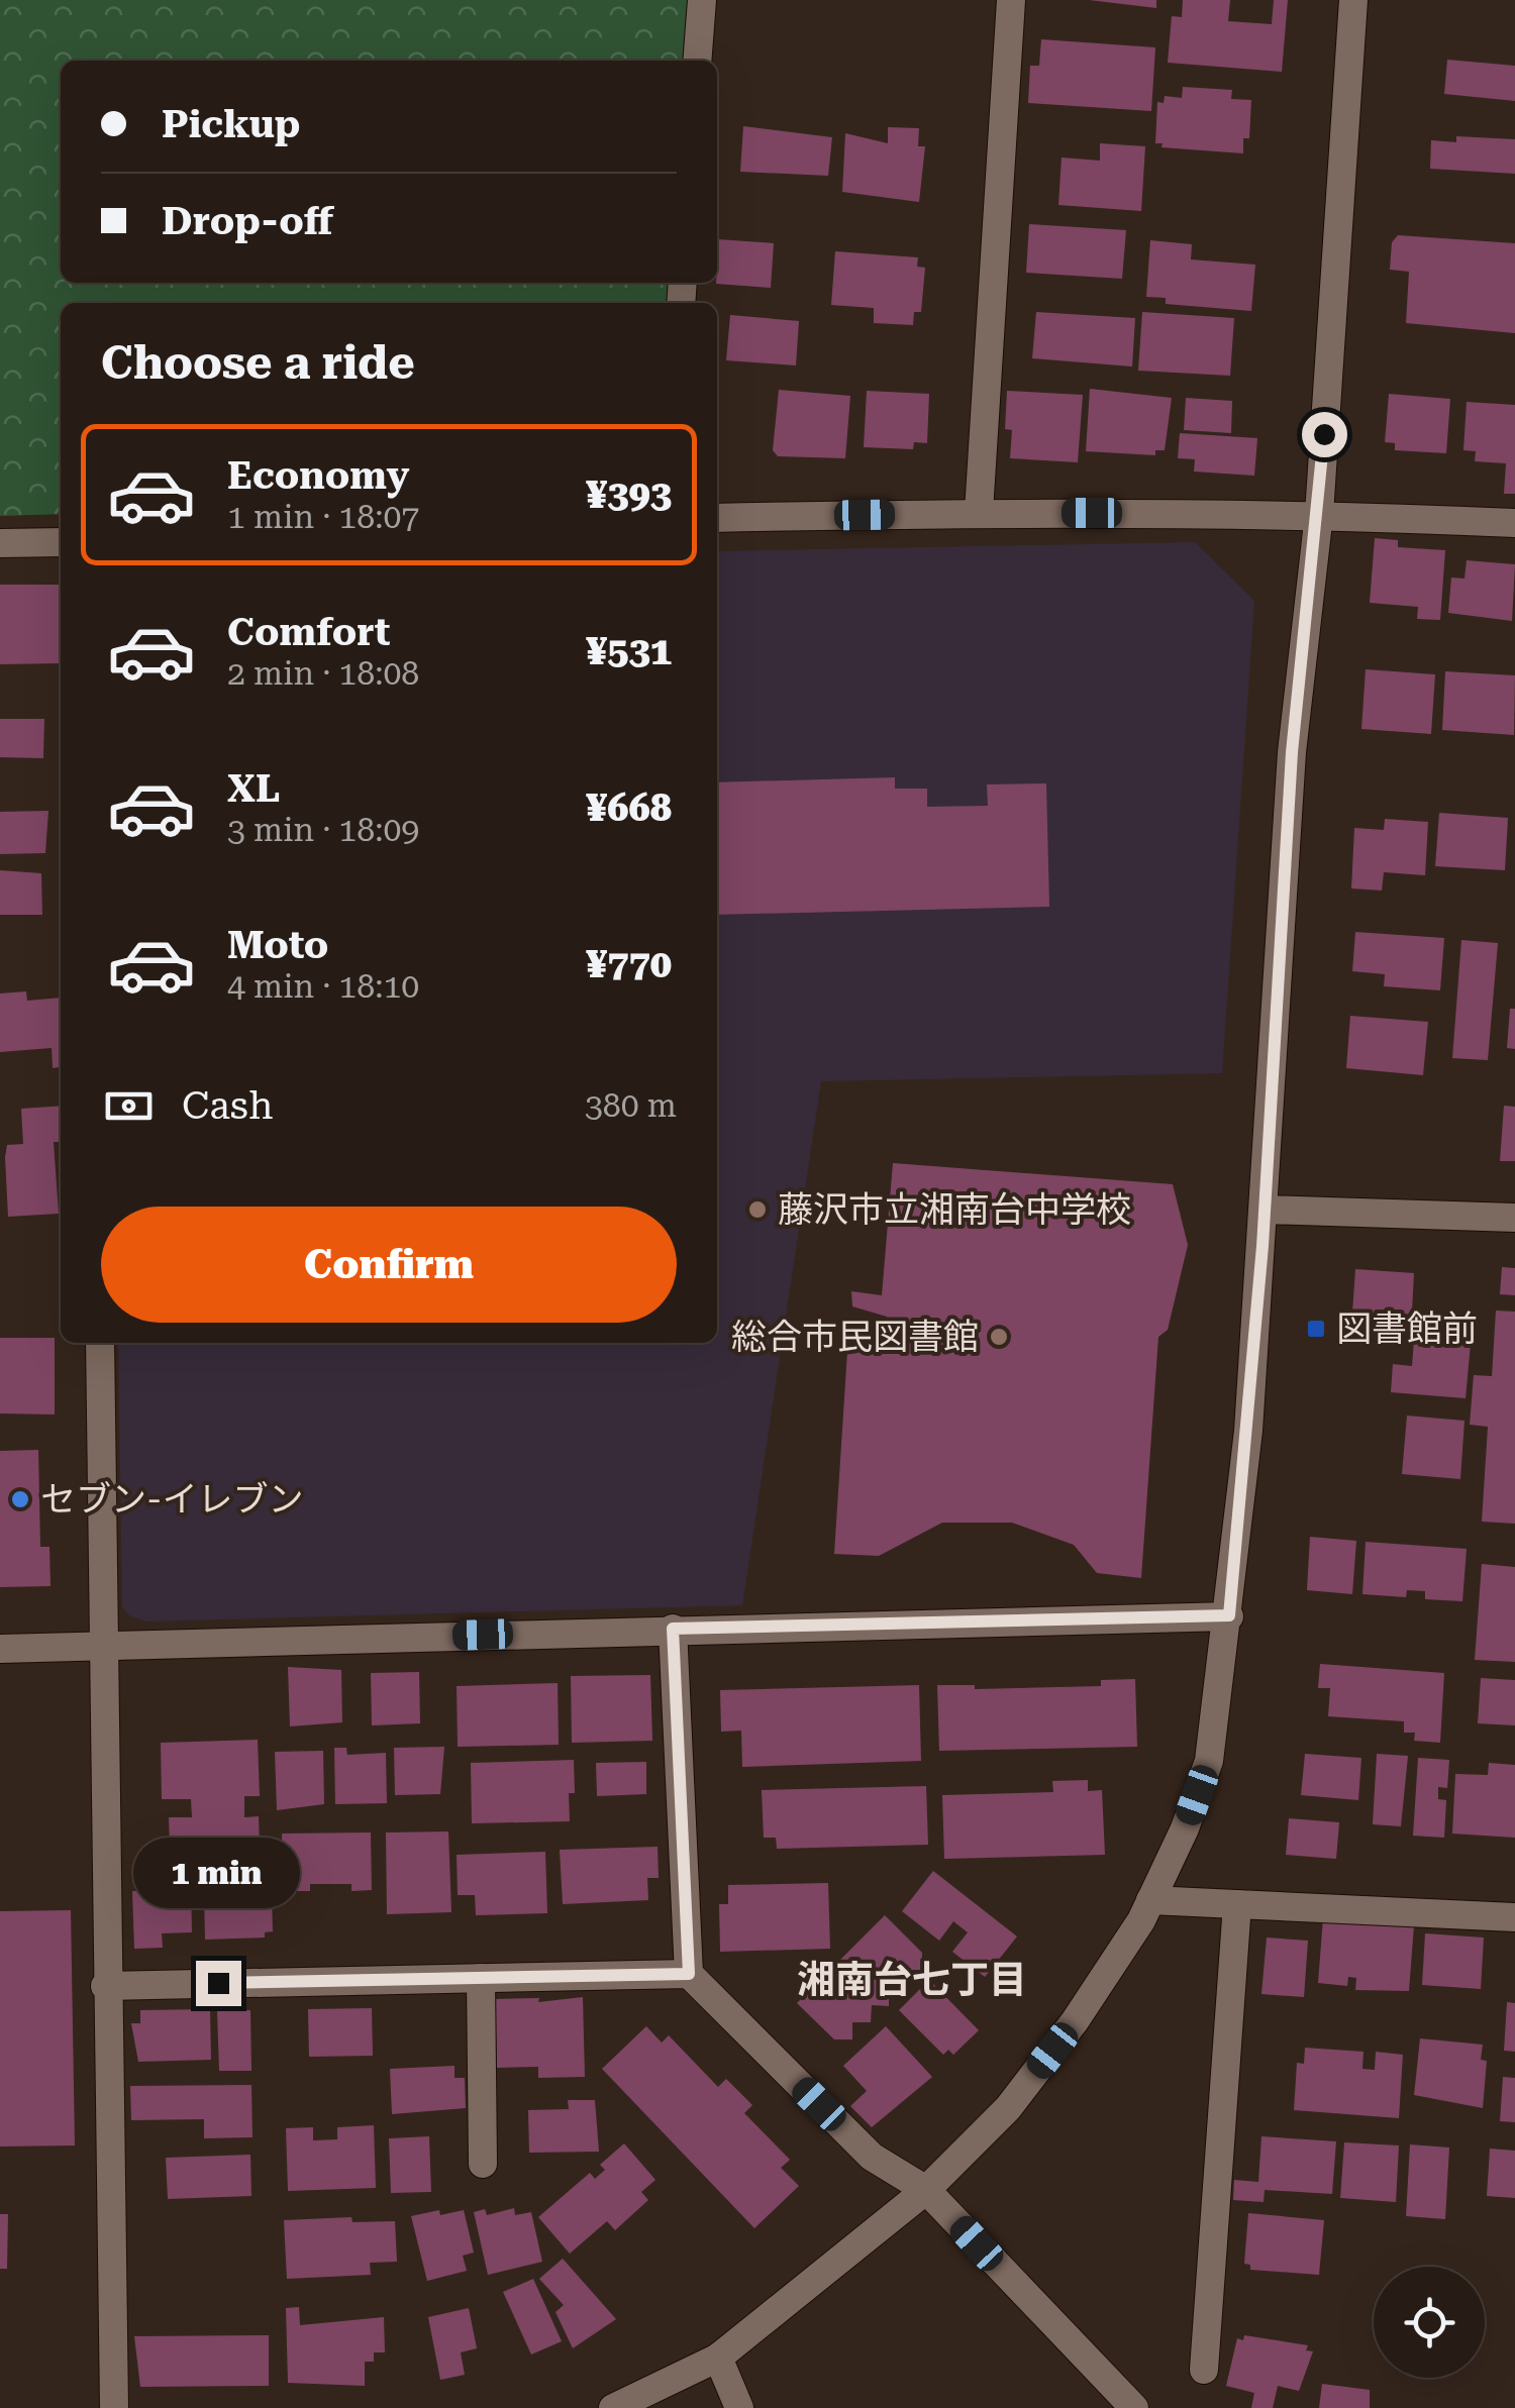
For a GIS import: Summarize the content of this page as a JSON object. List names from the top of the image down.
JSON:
{
  "districts": ["湘南台七丁目"],
  "places": {
    "other": ["藤沢市立湘南台中学校", "総合市民図書館", "セブン-イレブン"],
    "transit": ["図書館前"]
  },
  "page": {
    "banner": ["Pickup", "Drop-off"],
    "heading": "Choose a ride",
    "list": [
      {
        "name": "Economy",
        "note": "1 min · 18:07",
        "value": "¥393"
      },
      {
        "name": "Comfort",
        "note": "2 min · 18:08",
        "value": "¥531"
      },
      {
        "name": "XL",
        "note": "3 min · 18:09",
        "value": "¥668"
      },
      {
        "name": "Moto",
        "note": "4 min · 18:10",
        "value": "¥770"
      }
    ],
    "pay": ["Cash", "380 m"],
    "buttons": "Confirm",
    "bubble": "1 min"
  }
}
